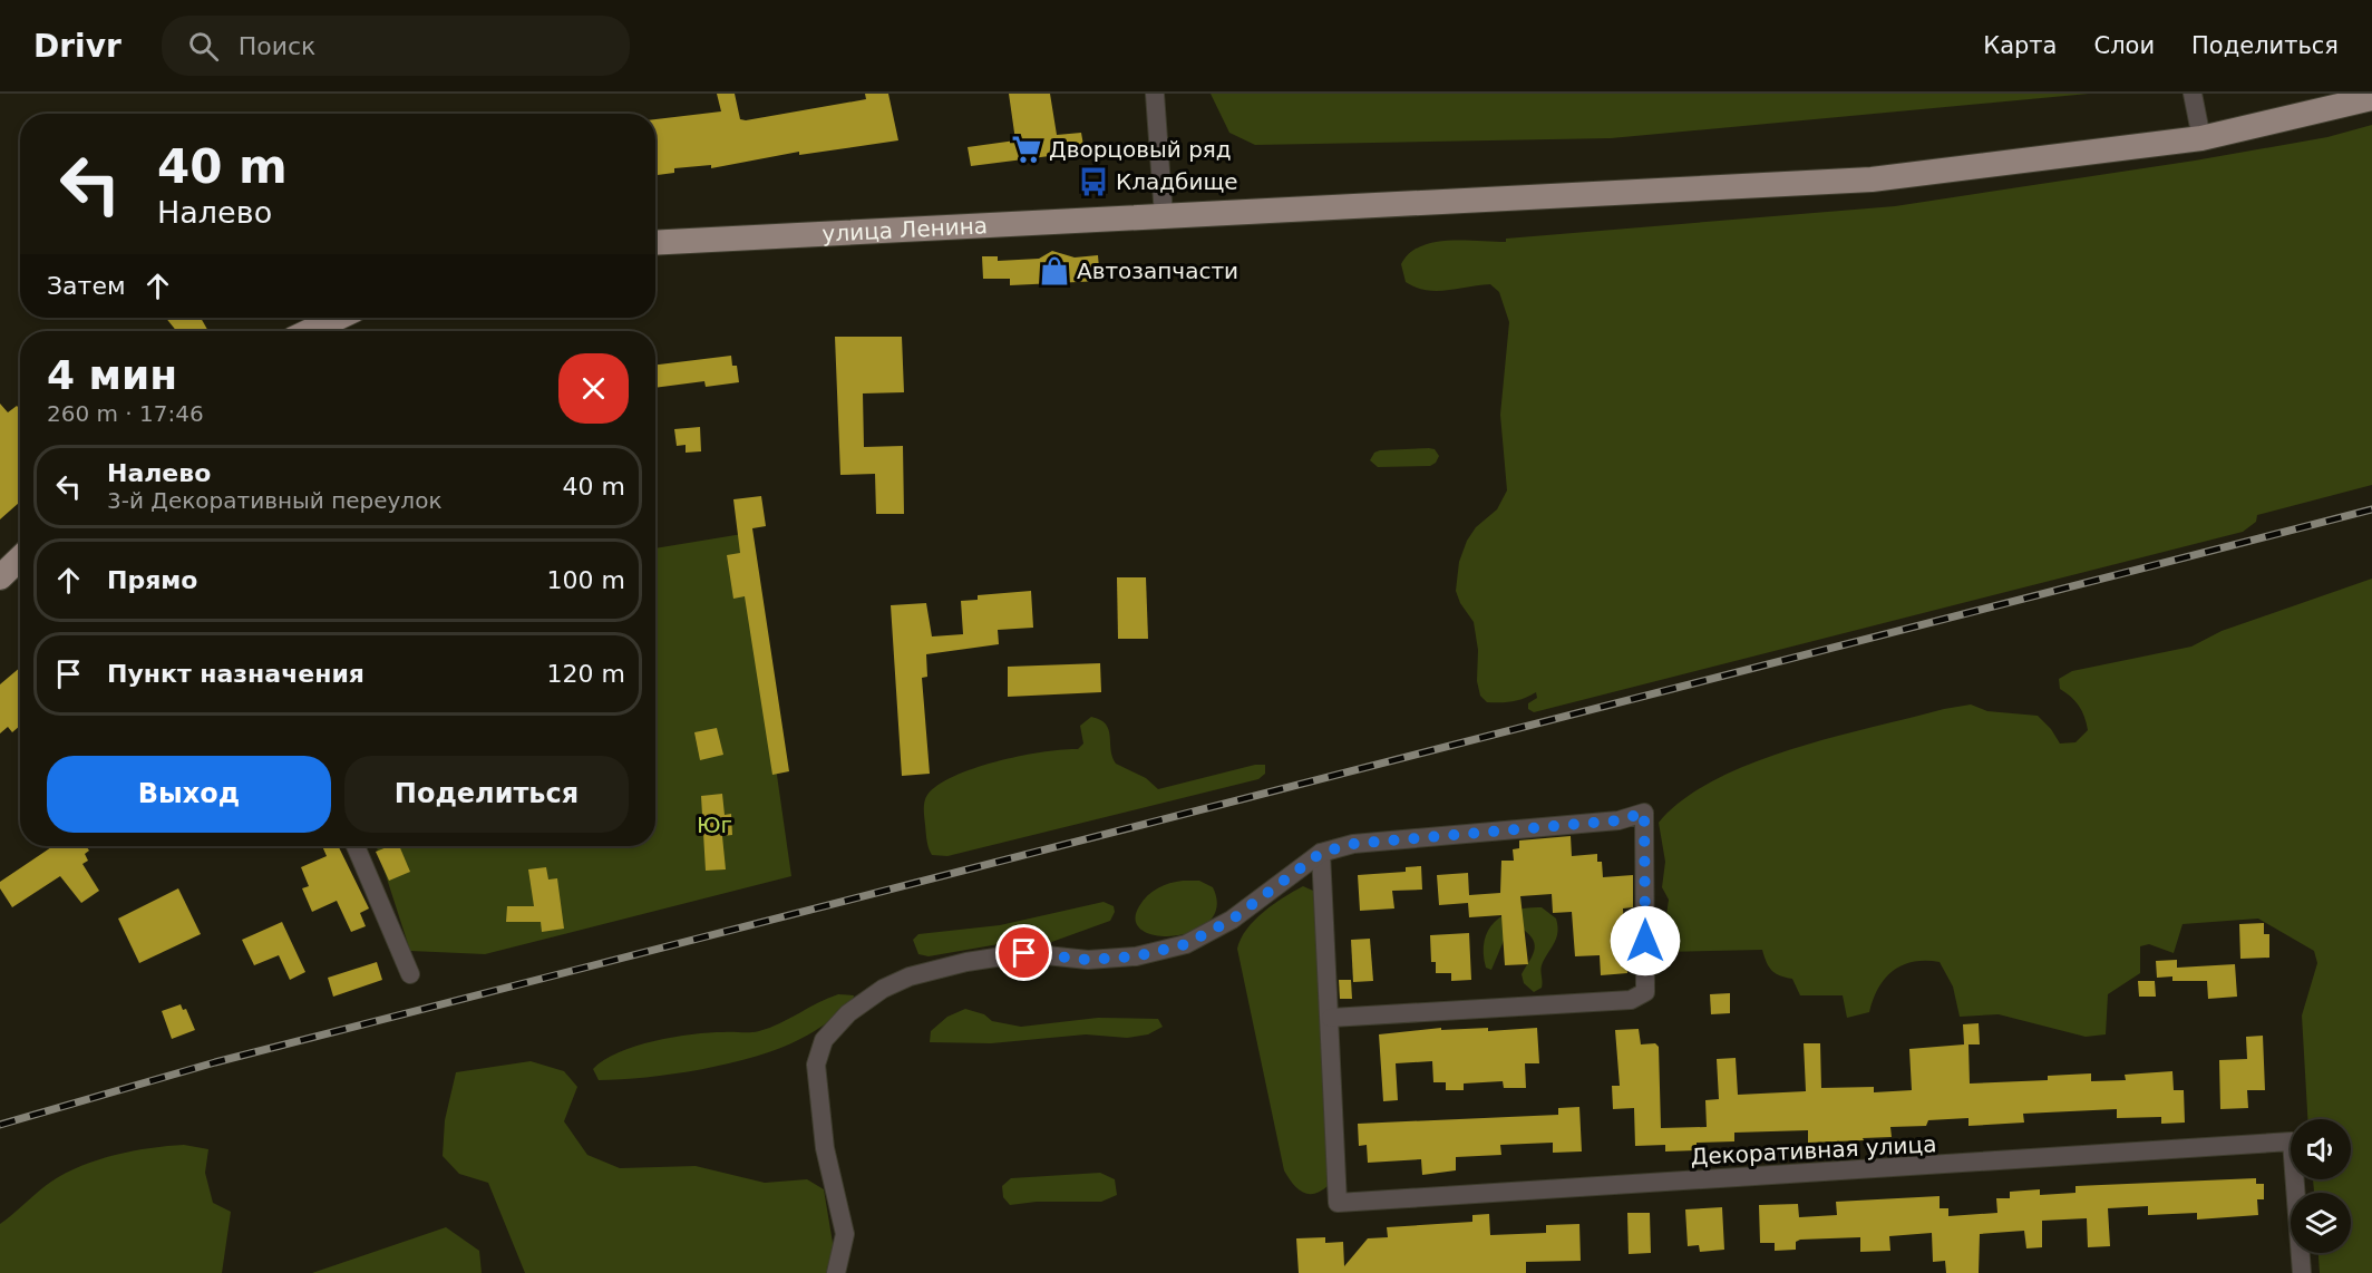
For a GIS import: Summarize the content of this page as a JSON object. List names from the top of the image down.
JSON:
{
  "streets": {
    "main road": ["улица Ленина"],
    "street": ["Декоративная улица"]
  },
  "parks": ["Юг"],
  "places": {
    "supermarket": ["Дворцовый ряд"],
    "bus stop": ["Кладбище"],
    "shop": ["Автозапчасти"]
  },
  "page": {
    "header": "Drivr",
    "search": "Поиск",
    "nav": ["Карта", "Слои", "Поделиться"],
    "turn": ["40 m", "Налево"],
    "then": "Затем",
    "heading": ["4 мин", "260 m · 17:46"],
    "list": [
      {
        "name": "Налево",
        "note": "3-й Декоративный переулок",
        "value": "40 m"
      },
      {
        "name": "Прямо",
        "value": "100 m"
      },
      {
        "name": "Пункт назначения",
        "value": "120 m"
      }
    ],
    "buttons": ["Выход", "Поделиться"]
  }
}
